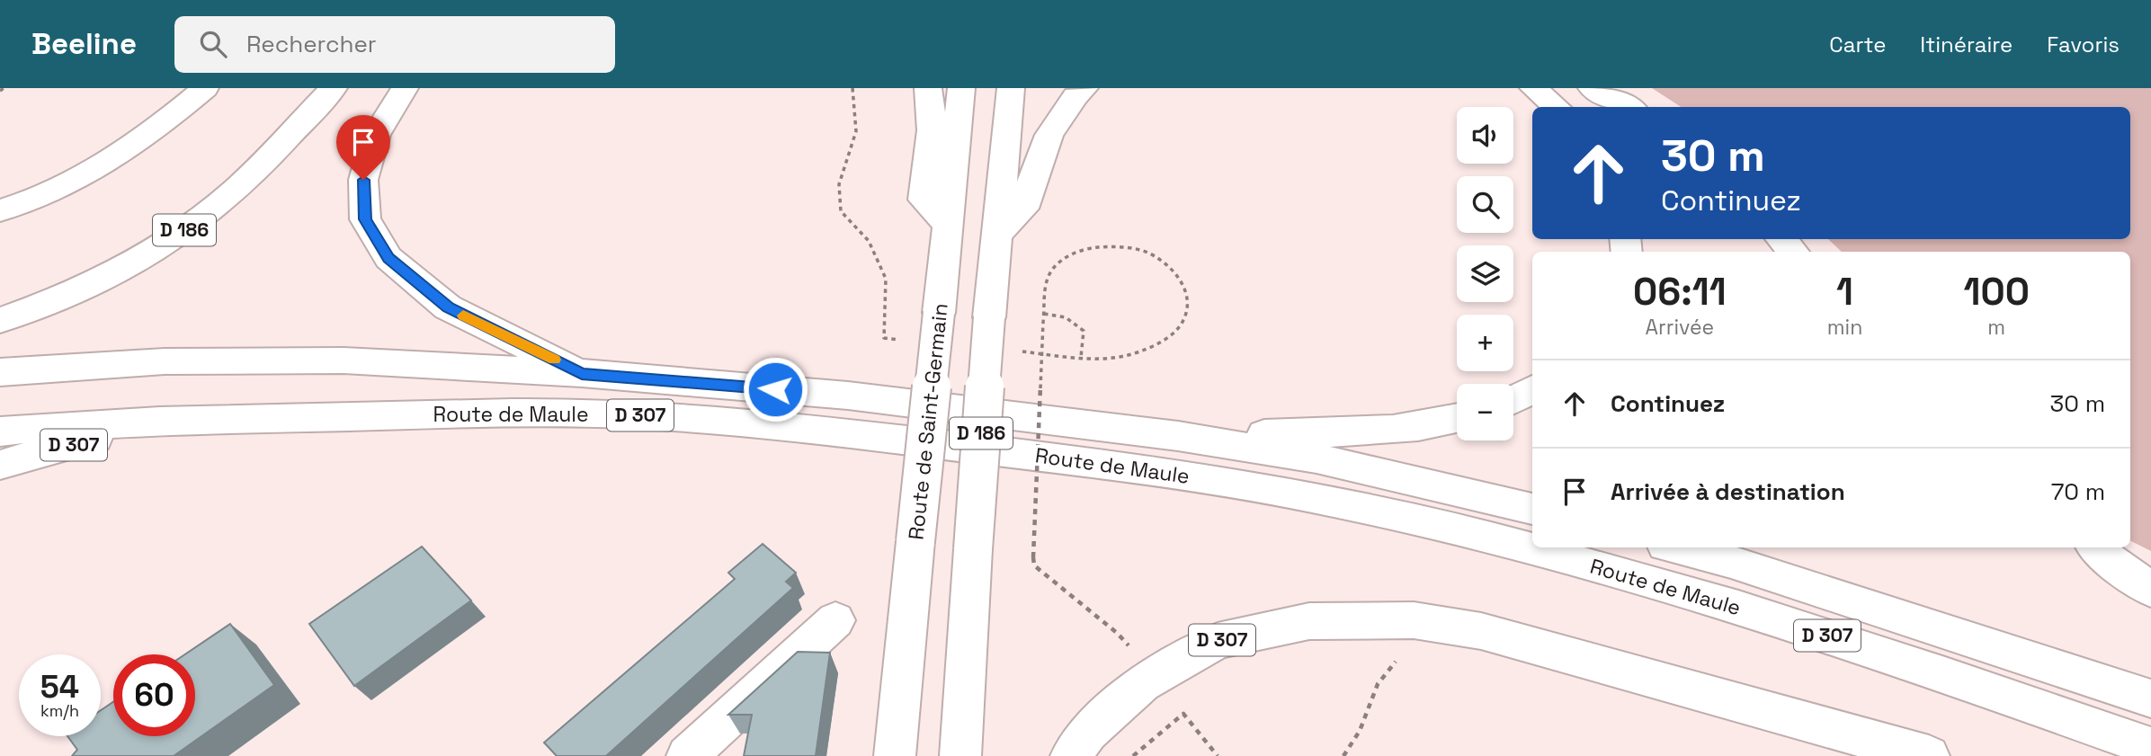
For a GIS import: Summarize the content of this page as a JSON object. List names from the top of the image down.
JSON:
{
  "streets": {
    "main road": [
      "D 186",
      "Route de Maule",
      "D 307",
      "Route de Saint-Germain"
    ]
  },
  "crossings": [
    ["Route de Maule", "D 307"]
  ],
  "page": {
    "header": "Beeline",
    "search": "Rechercher",
    "nav": ["Carte", "Itinéraire", "Favoris"],
    "map_buttons": ["+", "−"],
    "turn": ["30 m", "Continuez"],
    "eta": [
      "06:11",
      "Arrivée",
      "1",
      "min",
      "100",
      "m"
    ],
    "list": [
      {
        "name": "Continuez",
        "value": "30 m"
      },
      {
        "name": "Arrivée à destination",
        "value": "70 m"
      }
    ],
    "speed": "54 km/h",
    "limit": "60"
  }
}
